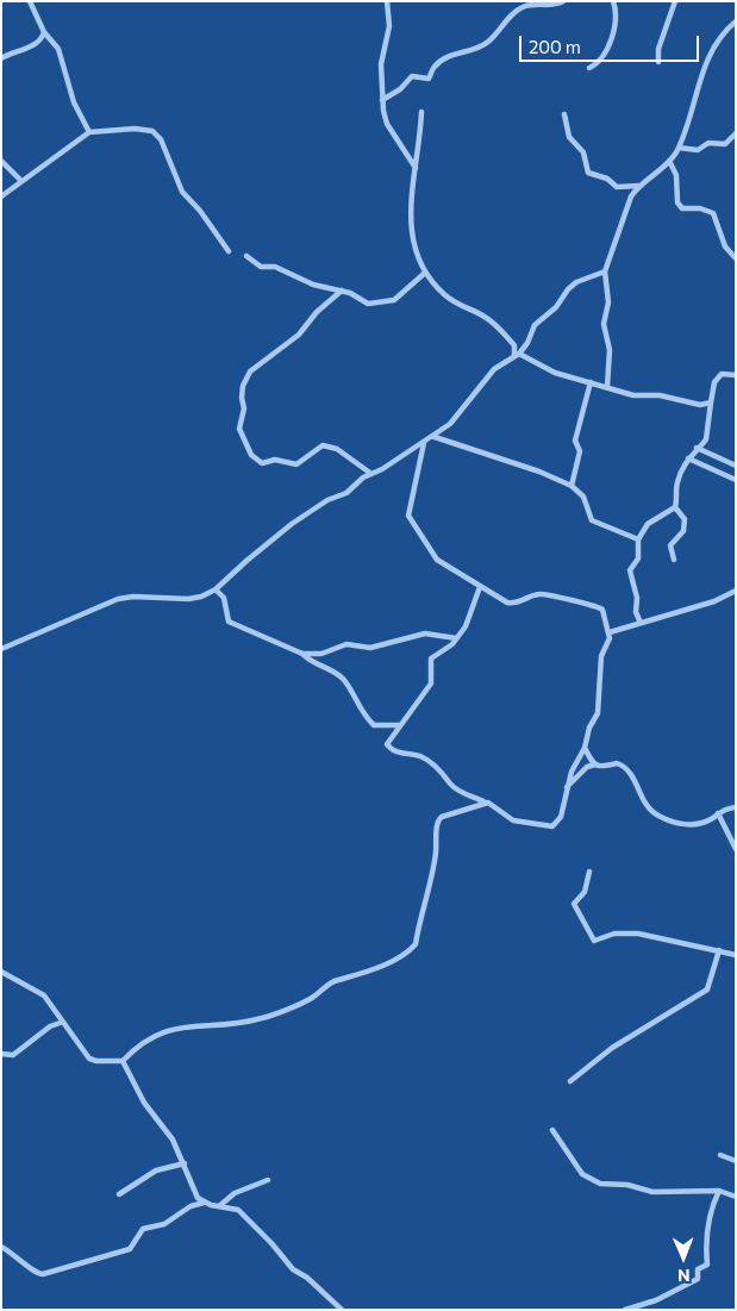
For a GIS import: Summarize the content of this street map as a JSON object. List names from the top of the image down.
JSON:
{
  "scale_bar": "200 m",
  "north": "bottom"
}
